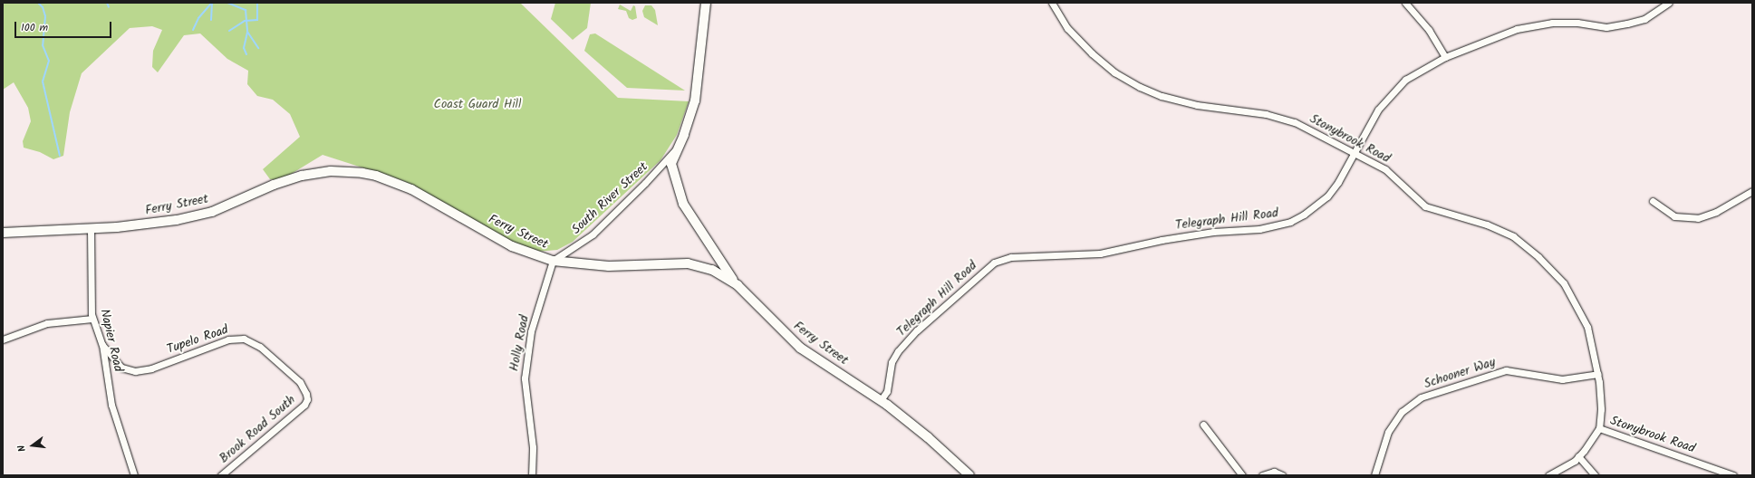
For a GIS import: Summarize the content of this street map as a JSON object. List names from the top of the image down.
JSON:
{
  "streets": {
    "street": [
      "Stonybrook Road",
      "South River Street",
      "Ferry Street",
      "Telegraph Hill Road",
      "Tupelo Road",
      "Napier Road",
      "Holly Road",
      "Schooner Way",
      "Brook Road South"
    ]
  },
  "crossings": [
    ["Stonybrook Road", "Telegraph Hill Road"],
    ["Stonybrook Road", "Schooner Way"],
    ["South River Street", "Ferry Street"],
    ["South River Street", "Holly Road"],
    ["Ferry Street", "Telegraph Hill Road"],
    ["Ferry Street", "Napier Road"],
    ["Ferry Street", "Holly Road"],
    ["Tupelo Road", "Napier Road"],
    ["Tupelo Road", "Brook Road South"]
  ],
  "parks": ["Coast Guard Hill"],
  "scale_bar": "100 m",
  "north": "left"
}
